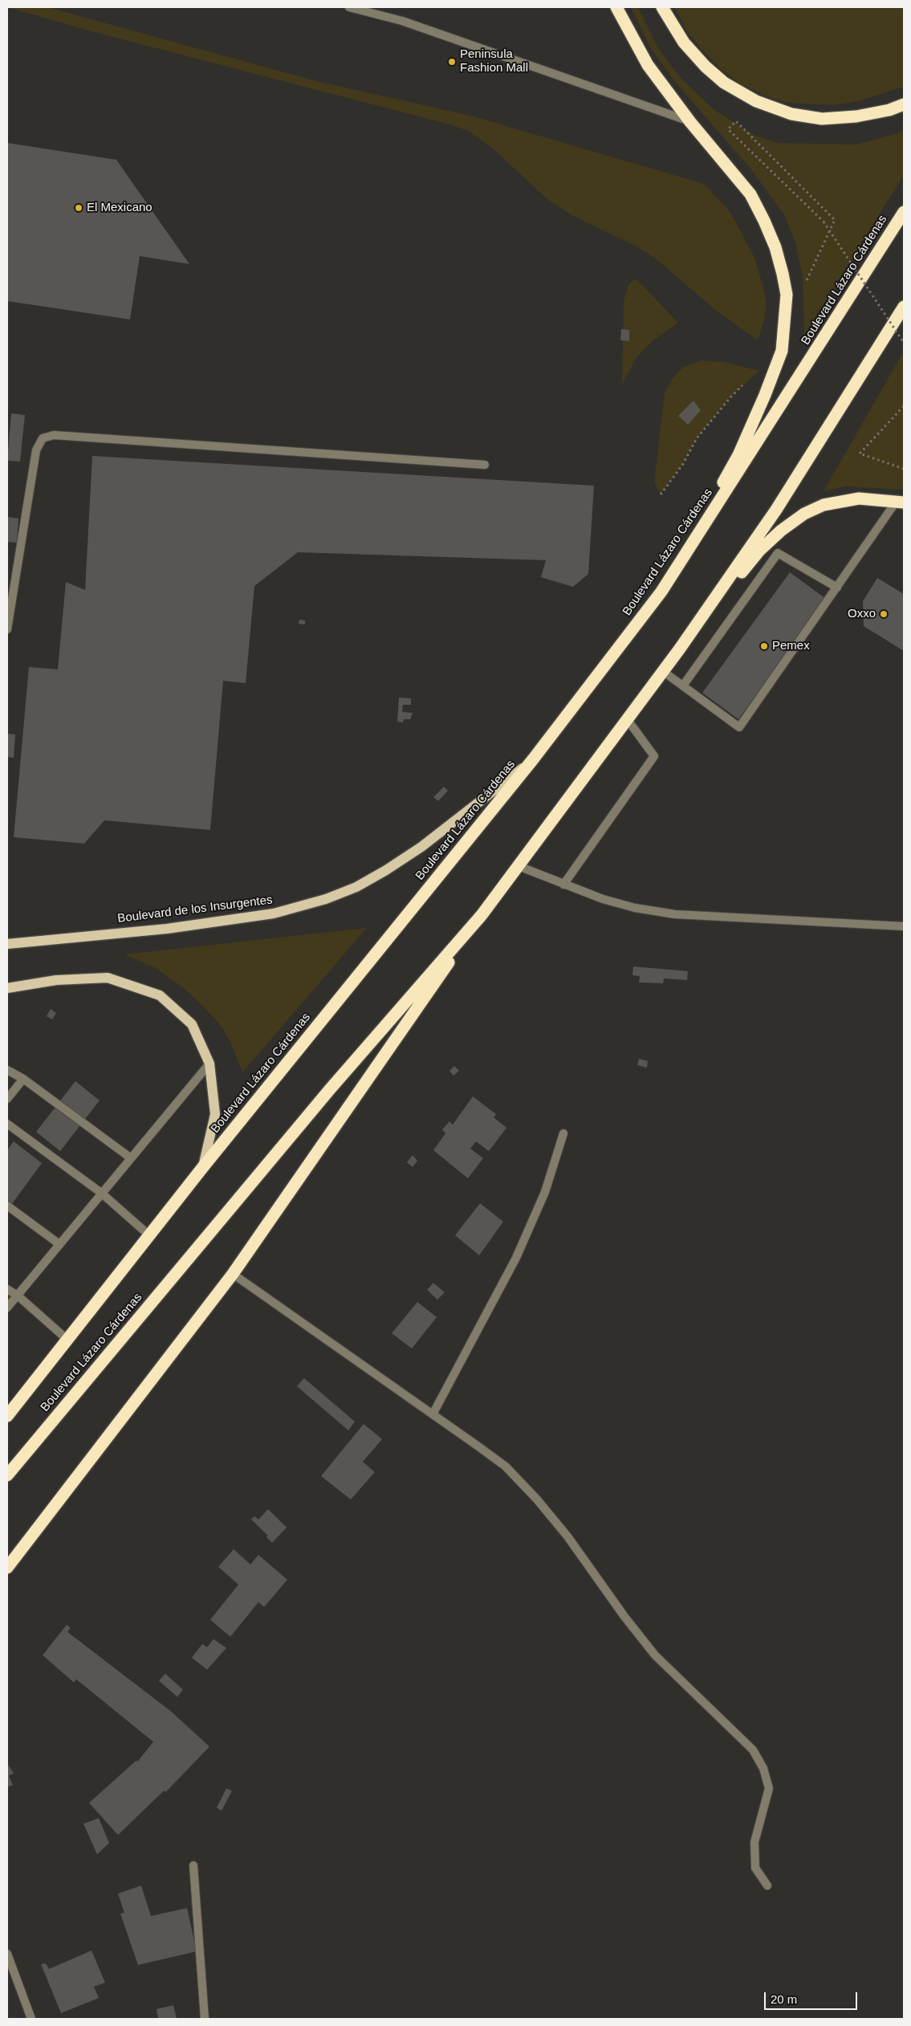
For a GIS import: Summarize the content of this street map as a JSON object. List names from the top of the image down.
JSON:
{
  "streets": {
    "highway": ["Boulevard Lázaro Cárdenas"],
    "main road": ["Boulevard de los Insurgentes"]
  },
  "crossings": [
    ["Boulevard Lázaro Cárdenas", "Boulevard de los Insurgentes"]
  ],
  "places": [
    "Peninsula Fashion Mall",
    "El Mexicano",
    "Oxxo",
    "Pemex"
  ],
  "scale_bar": "20 m"
}
